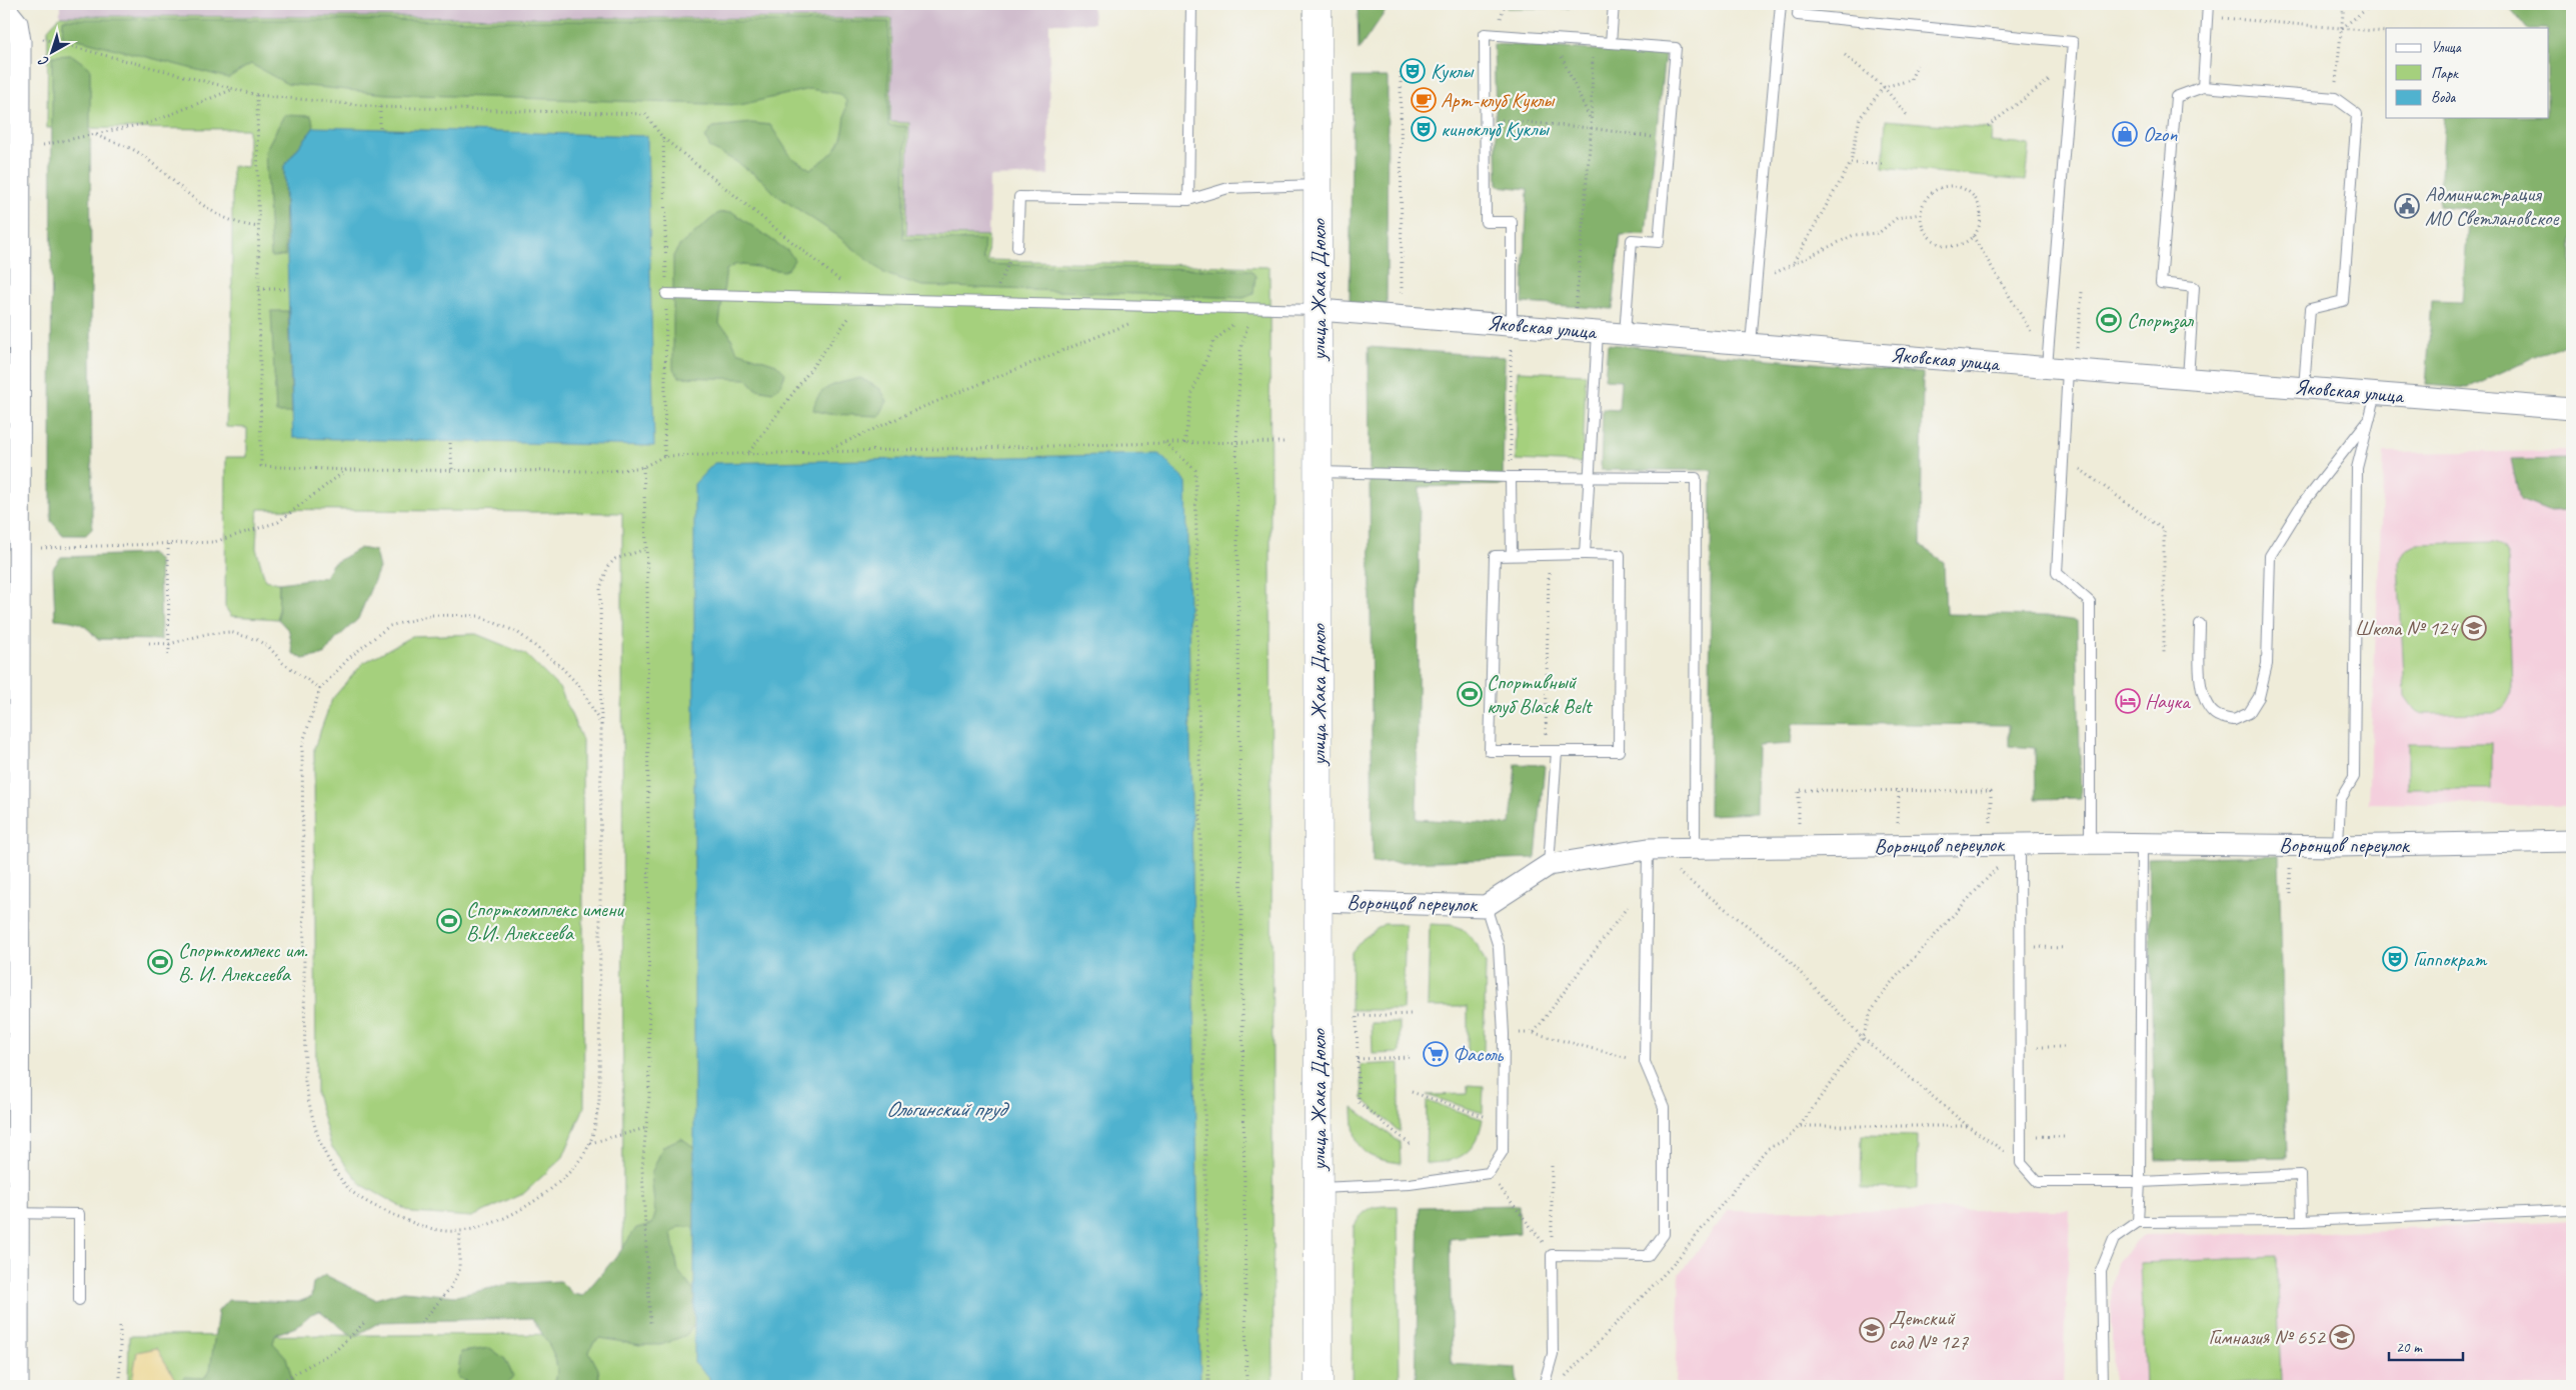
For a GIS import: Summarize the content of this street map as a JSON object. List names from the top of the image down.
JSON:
{
  "streets": {
    "street": ["улица Жака Дюкло", "Яковская улица", "Воронцов переулок"]
  },
  "crossings": [
    ["улица Жака Дюкло", "Яковская улица"],
    ["улица Жака Дюкло", "Воронцов переулок"]
  ],
  "water": ["Ольгинский пруд"],
  "places": {
    "theatre": ["Куклы", "киноклуб Куклы", "Гиппократ"],
    "cafe": ["Арт-клуб Куклы"],
    "shop": ["Ozon"],
    "public building": ["Администрация МО Светлановское"],
    "sports": [
      "Спортзал",
      "Спортивный клуб Black Belt",
      "Спорткомплекс имени В.И. Алексеева",
      "Спорткомлекс им. В. И. Алексеева"
    ],
    "school or university": ["Школа № 124", "Детский сад № 127", "Гимназия № 652"],
    "hotel": ["Наука"],
    "supermarket": ["Фасоль"]
  },
  "legend": ["Улица", "Парк", "Вода"],
  "scale_bar": "20 m",
  "north": "bottom left"
}
